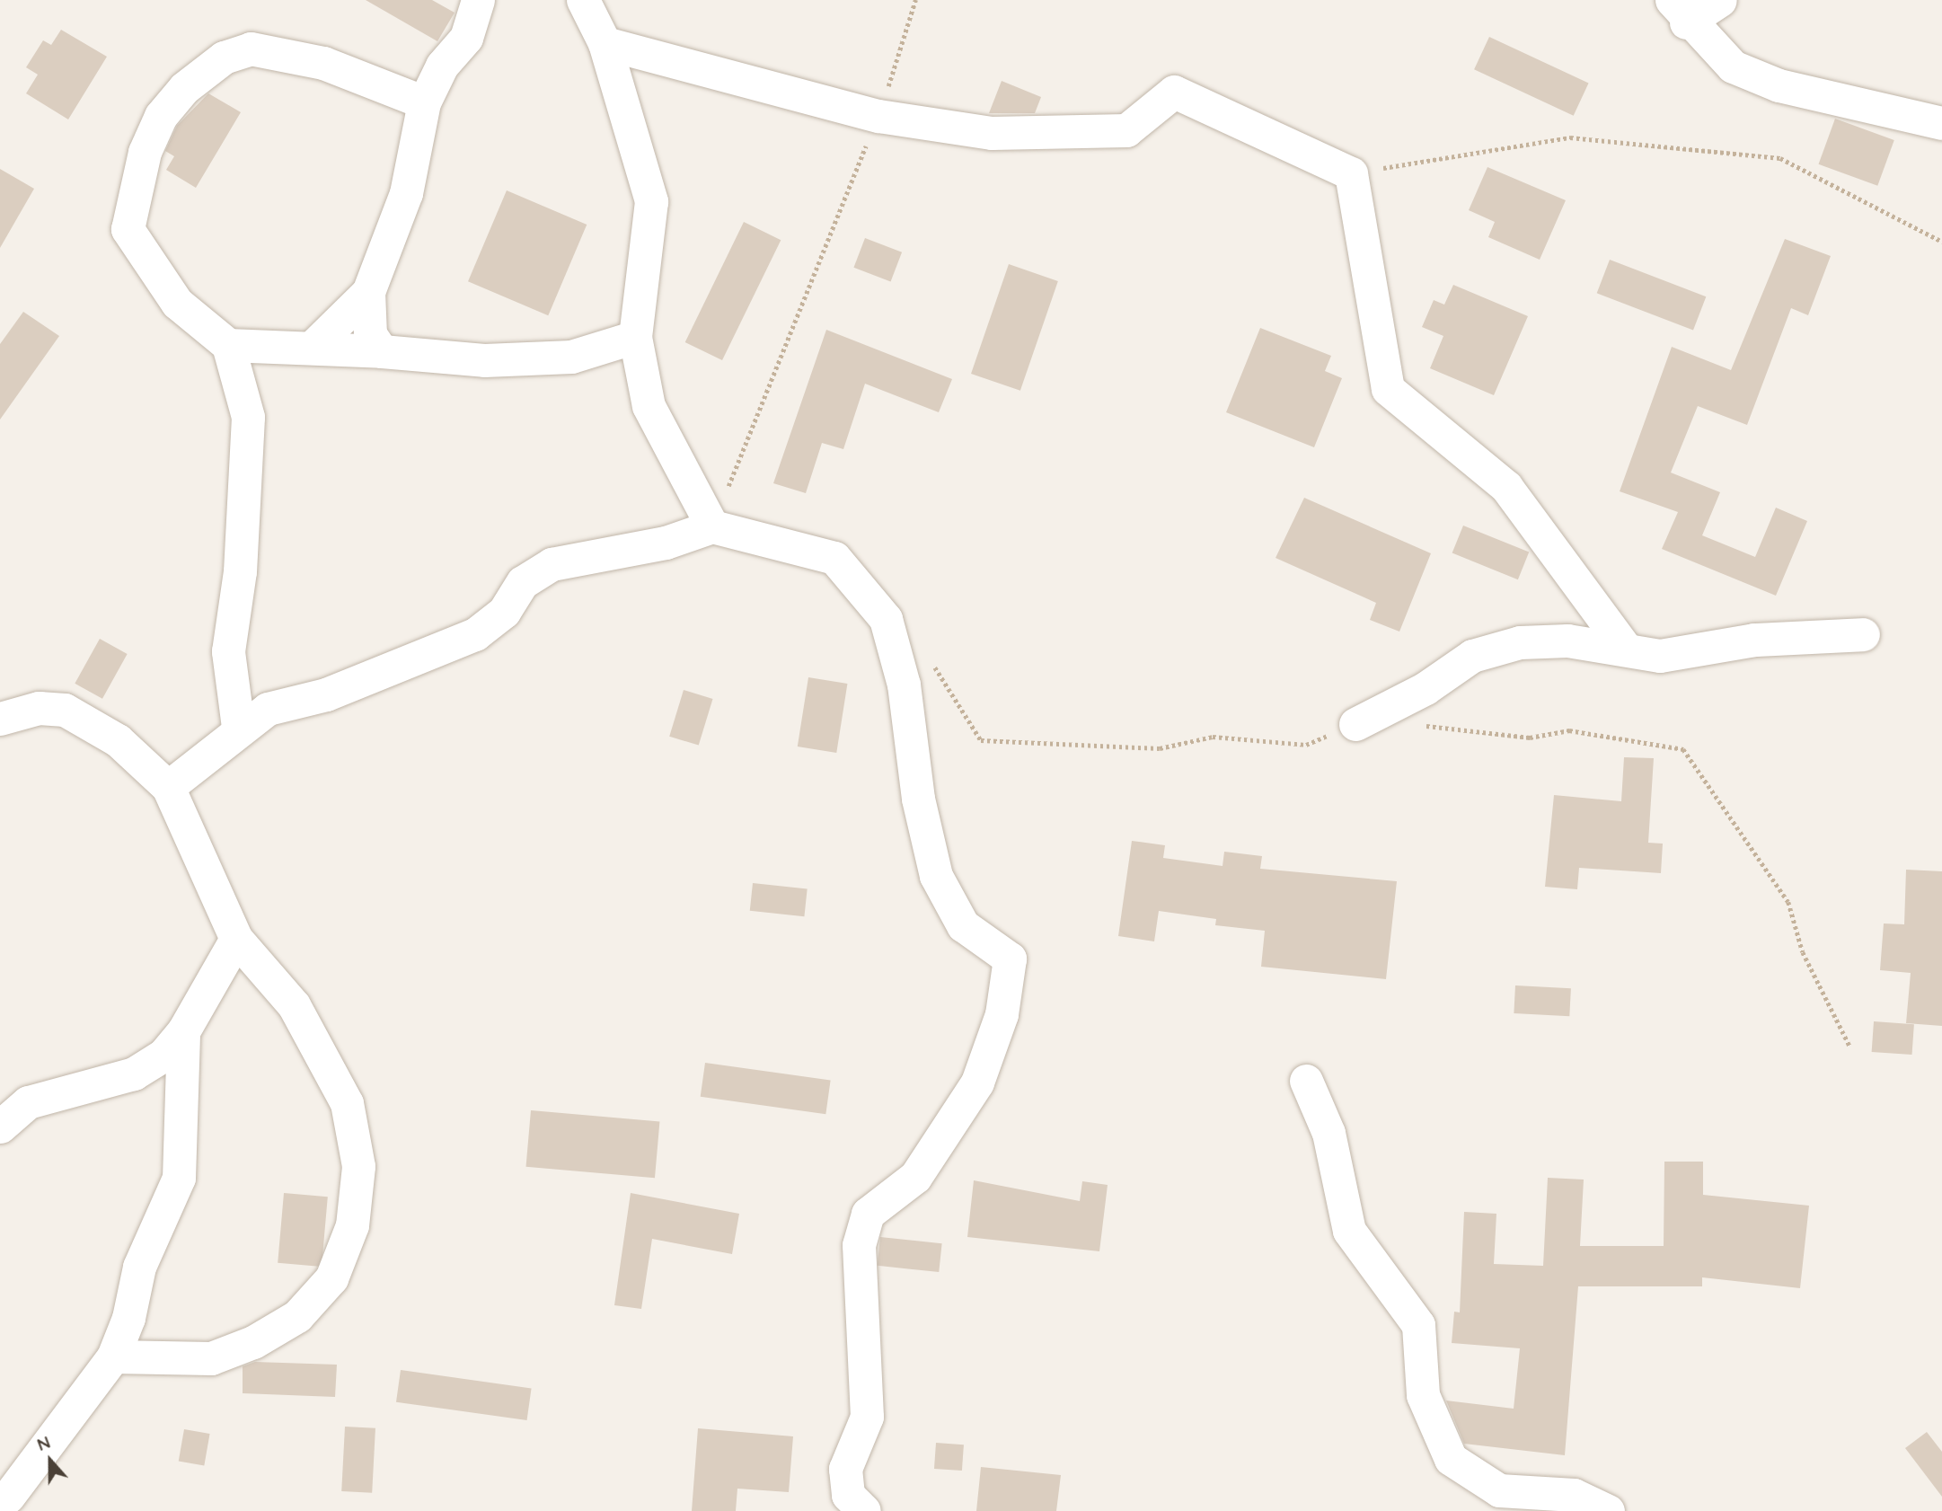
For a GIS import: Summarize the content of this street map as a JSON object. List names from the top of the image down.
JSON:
{
  "north": "top"
}
